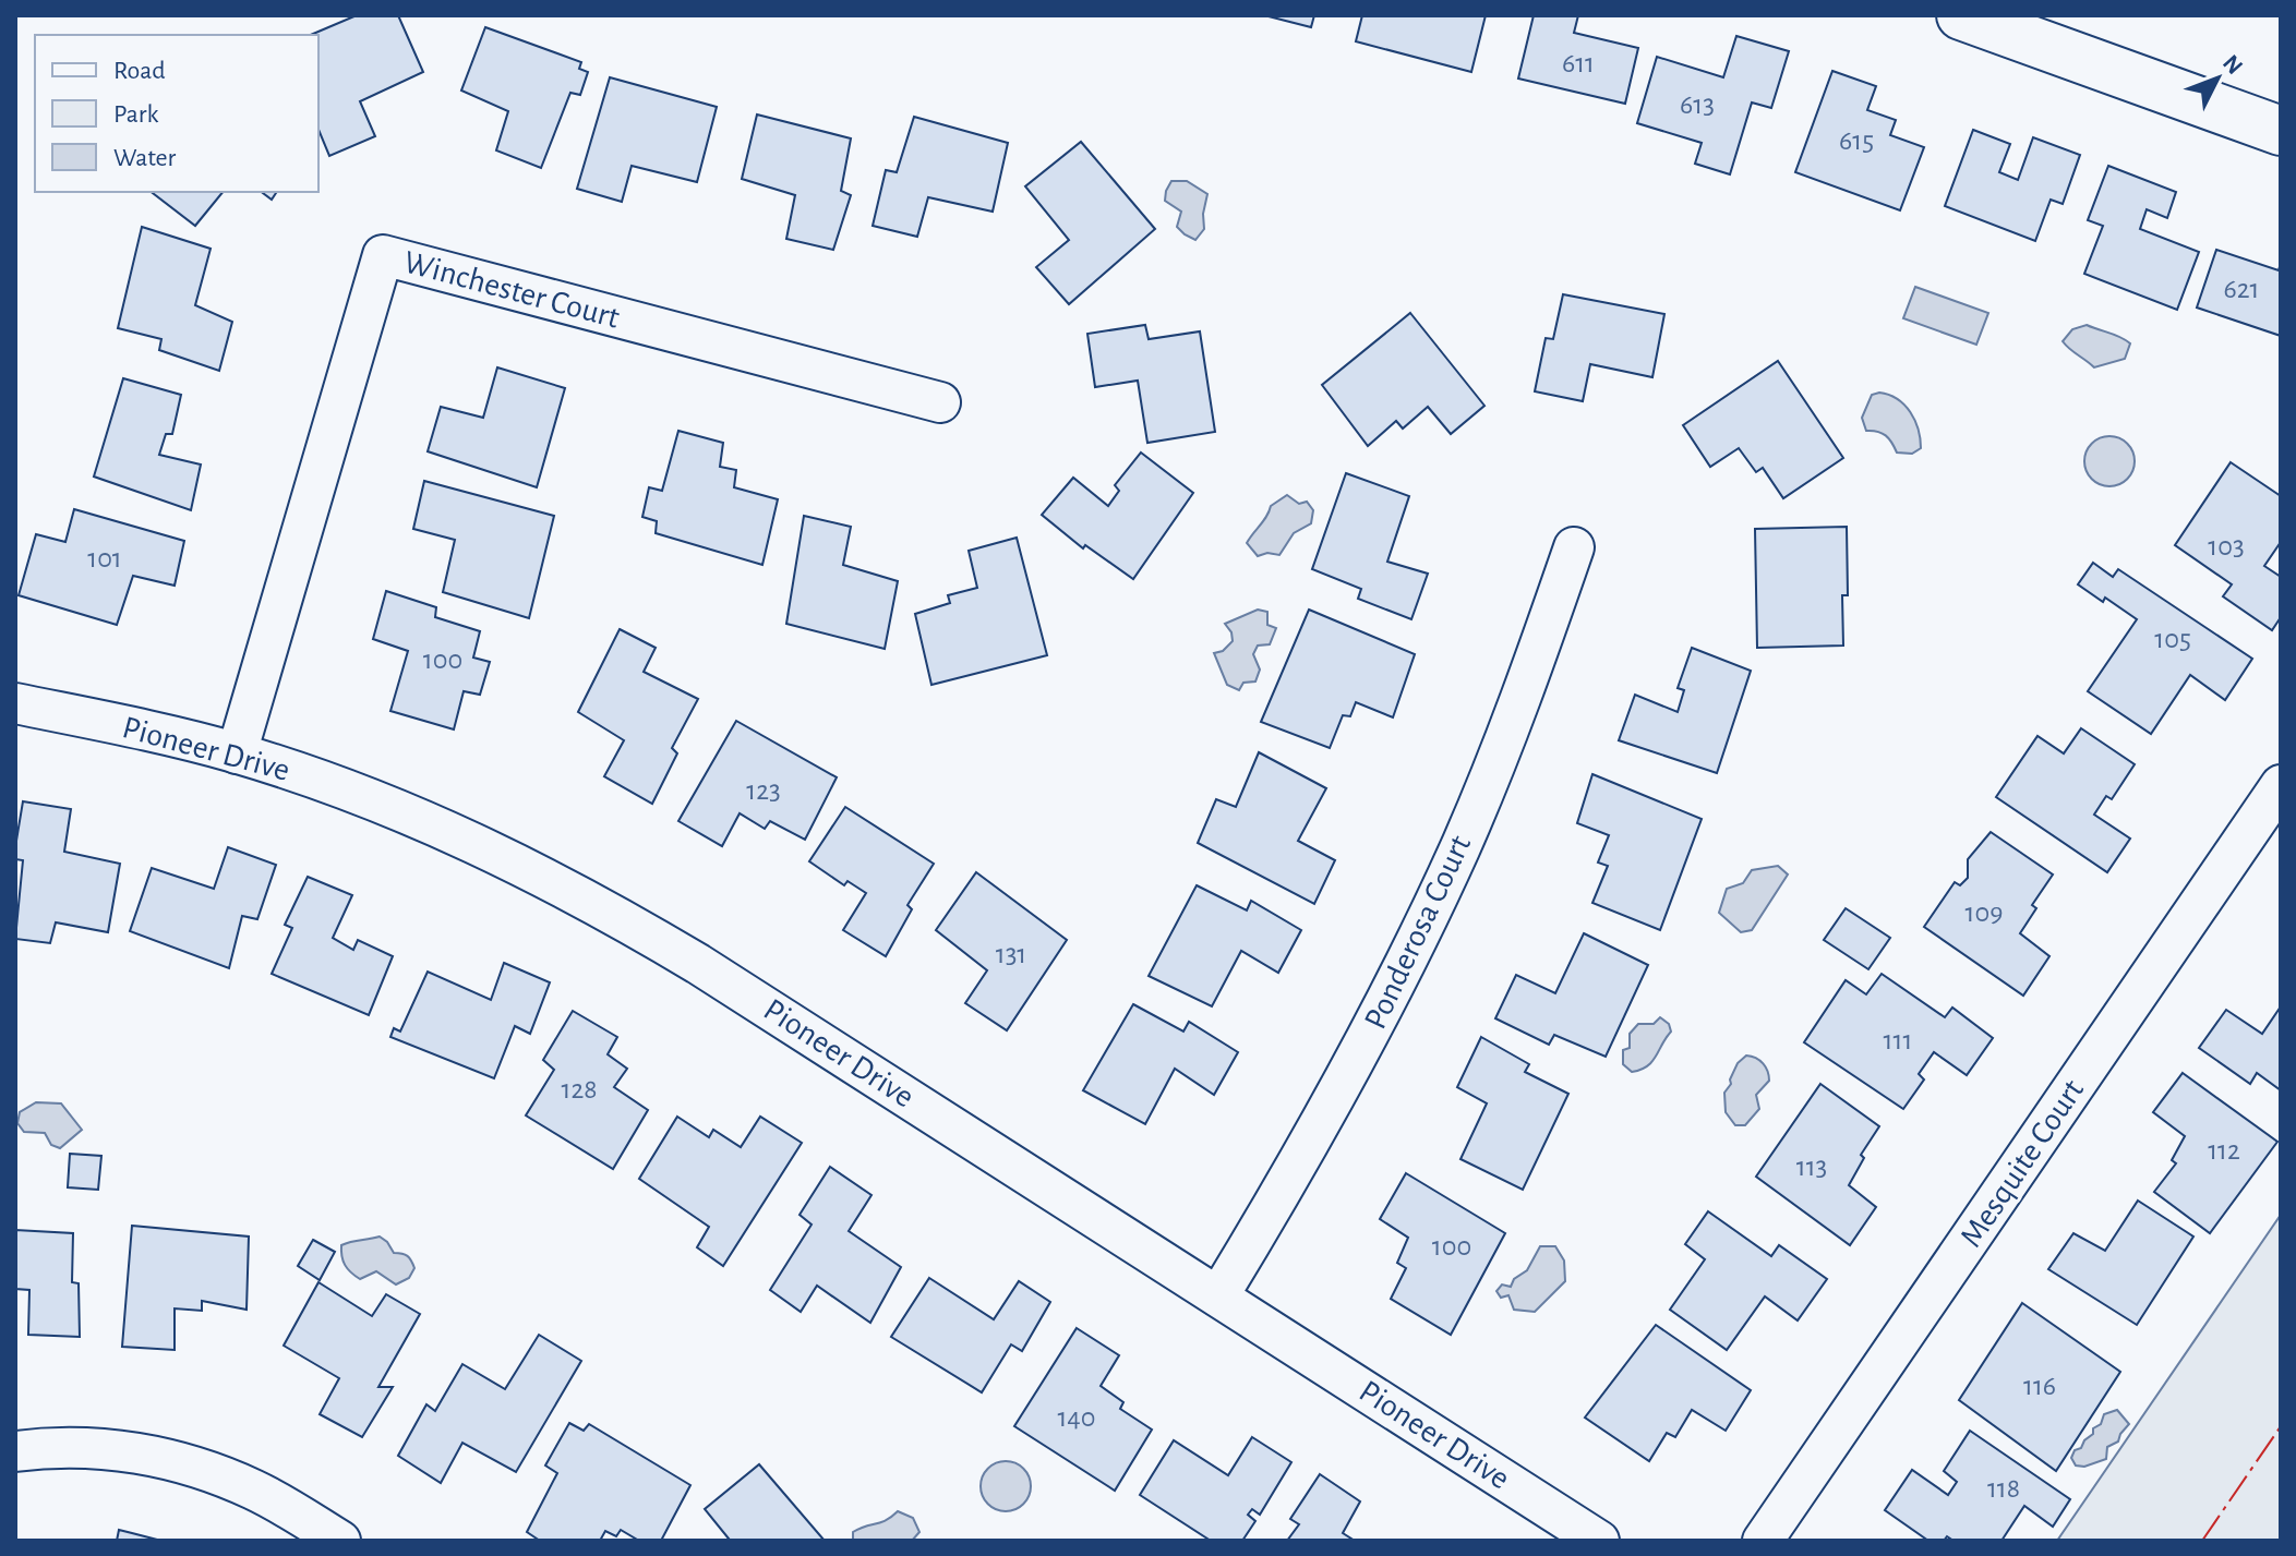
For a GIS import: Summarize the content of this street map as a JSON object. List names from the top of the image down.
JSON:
{
  "streets": {
    "street": [
      "Winchester Court",
      "Pioneer Drive",
      "Ponderosa Court",
      "Mesquite Court"
    ]
  },
  "crossings": [
    ["Winchester Court", "Pioneer Drive"],
    ["Pioneer Drive", "Ponderosa Court"]
  ],
  "house_numbers": [
    "611",
    "613",
    "615",
    "621",
    "103",
    "101",
    "105",
    "100",
    "123",
    "109",
    "131",
    "111",
    "128",
    "112",
    "113",
    "100",
    "116",
    "140",
    "118"
  ],
  "legend": ["Road", "Park", "Water"],
  "north": "top right"
}
